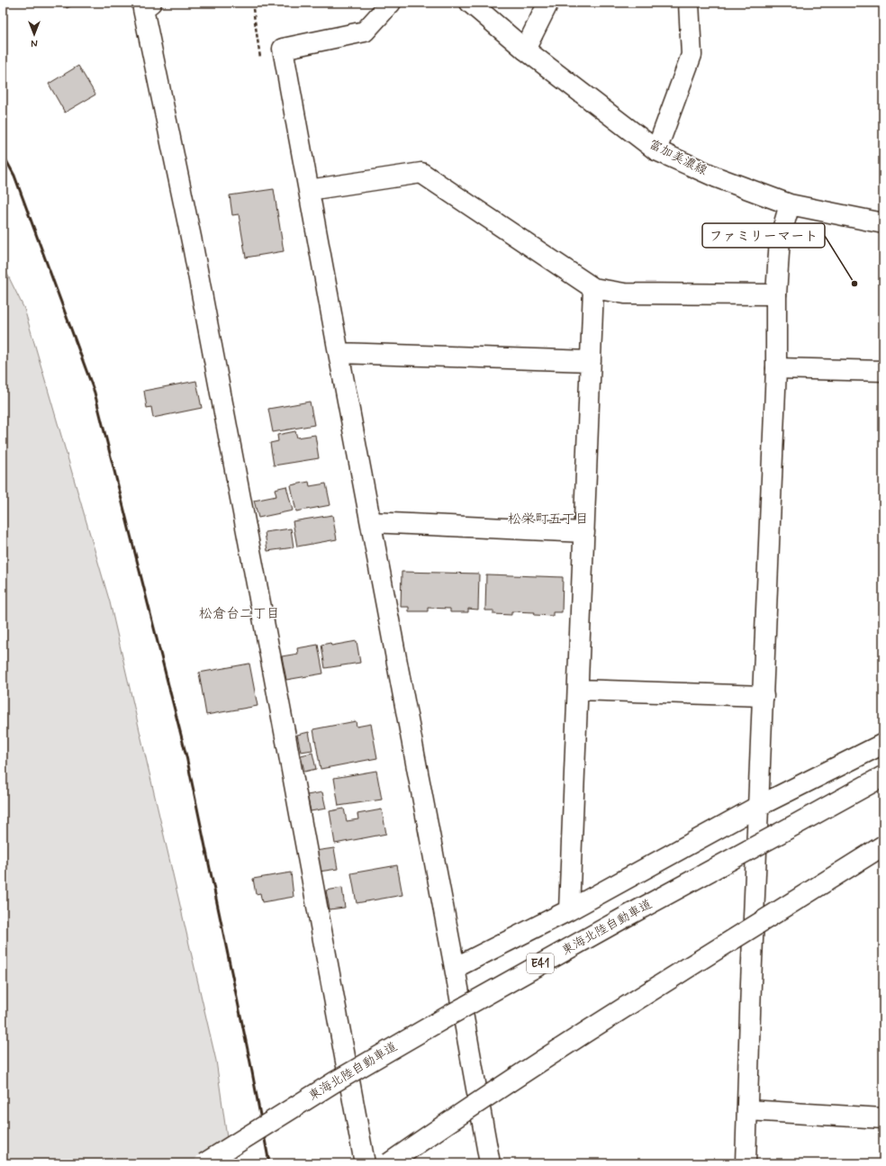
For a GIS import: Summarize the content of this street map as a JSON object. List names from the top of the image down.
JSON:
{
  "streets": {
    "main road": ["富加美濃線", "東海北陸自動車道", "E41"]
  },
  "districts": ["松栄町五丁目", "松倉台二丁目"],
  "places": ["ファミリーマート"],
  "north": "bottom"
}
